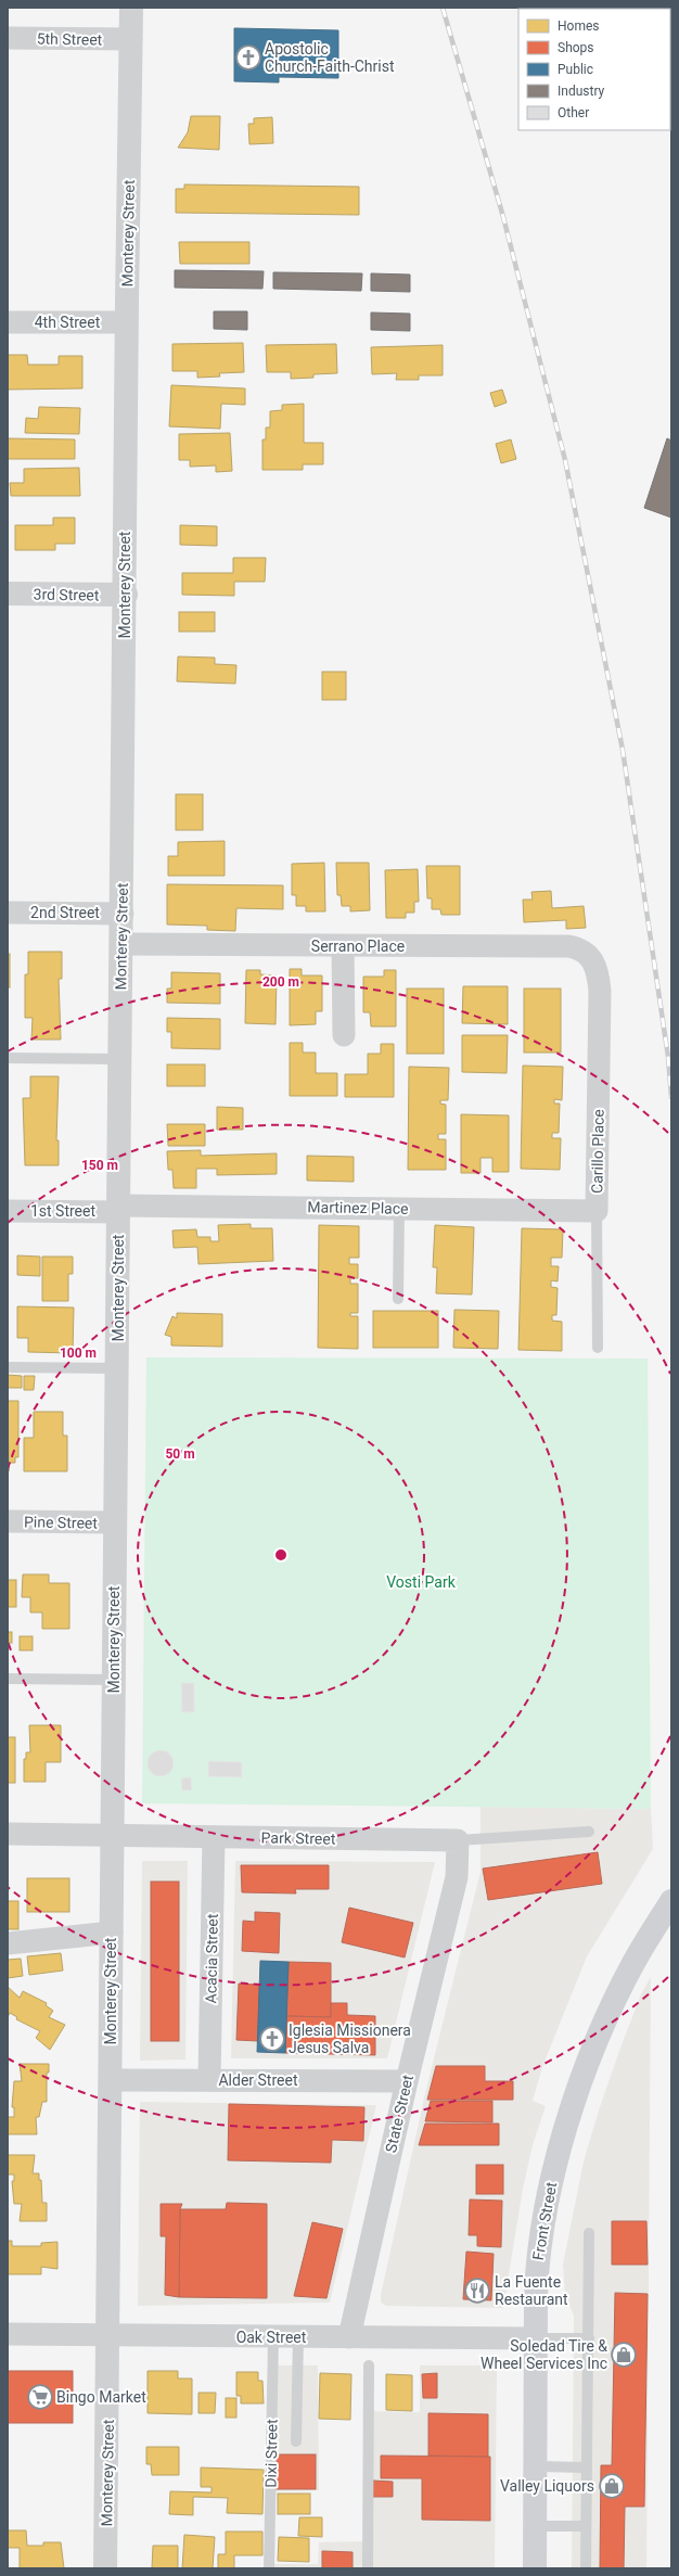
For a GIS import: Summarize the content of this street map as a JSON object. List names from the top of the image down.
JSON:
{
  "streets": {
    "main road": ["Front Street"],
    "street": [
      "5th Street",
      "Monterey Street",
      "4th Street",
      "3rd Street",
      "2nd Street",
      "Serrano Place",
      "Carillo Place",
      "Martinez Place",
      "1st Street",
      "Pine Street",
      "Park Street",
      "Acacia Street",
      "Alder Street",
      "State Street",
      "Oak Street"
    ],
    "lane": ["Dixi Street"]
  },
  "crossings": [
    ["5th Street", "Monterey Street"],
    ["Monterey Street", "4th Street"],
    ["Monterey Street", "3rd Street"],
    ["Monterey Street", "2nd Street"],
    ["Monterey Street", "Serrano Place"],
    ["Monterey Street", "Martinez Place"],
    ["Monterey Street", "1st Street"],
    ["Monterey Street", "Pine Street"],
    ["Monterey Street", "Park Street"],
    ["Monterey Street", "Alder Street"],
    ["Monterey Street", "Oak Street"],
    ["Serrano Place", "Carillo Place"],
    ["Carillo Place", "Martinez Place"],
    ["Martinez Place", "1st Street"],
    ["Park Street", "Acacia Street"],
    ["Park Street", "State Street"],
    ["Acacia Street", "Alder Street"],
    ["Alder Street", "State Street"],
    ["State Street", "Oak Street"],
    ["Front Street", "Oak Street"],
    ["Oak Street", "Dixi Street"]
  ],
  "parks": ["Vosti Park"],
  "places": {
    "church": ["Apostolic Church-Faith-Christ", "Iglesia Missionera Jesus Salva"],
    "restaurant": ["La Fuente Restaurant"],
    "shop": ["Soledad Tire & Wheel Services Inc", "Valley Liquors"],
    "supermarket": ["Bingo Market"]
  },
  "legend": [
    "Homes",
    "Shops",
    "Public",
    "Industry",
    "Other"
  ],
  "rings": [
    "200 m",
    "150 m",
    "100 m",
    "50 m"
  ]
}
